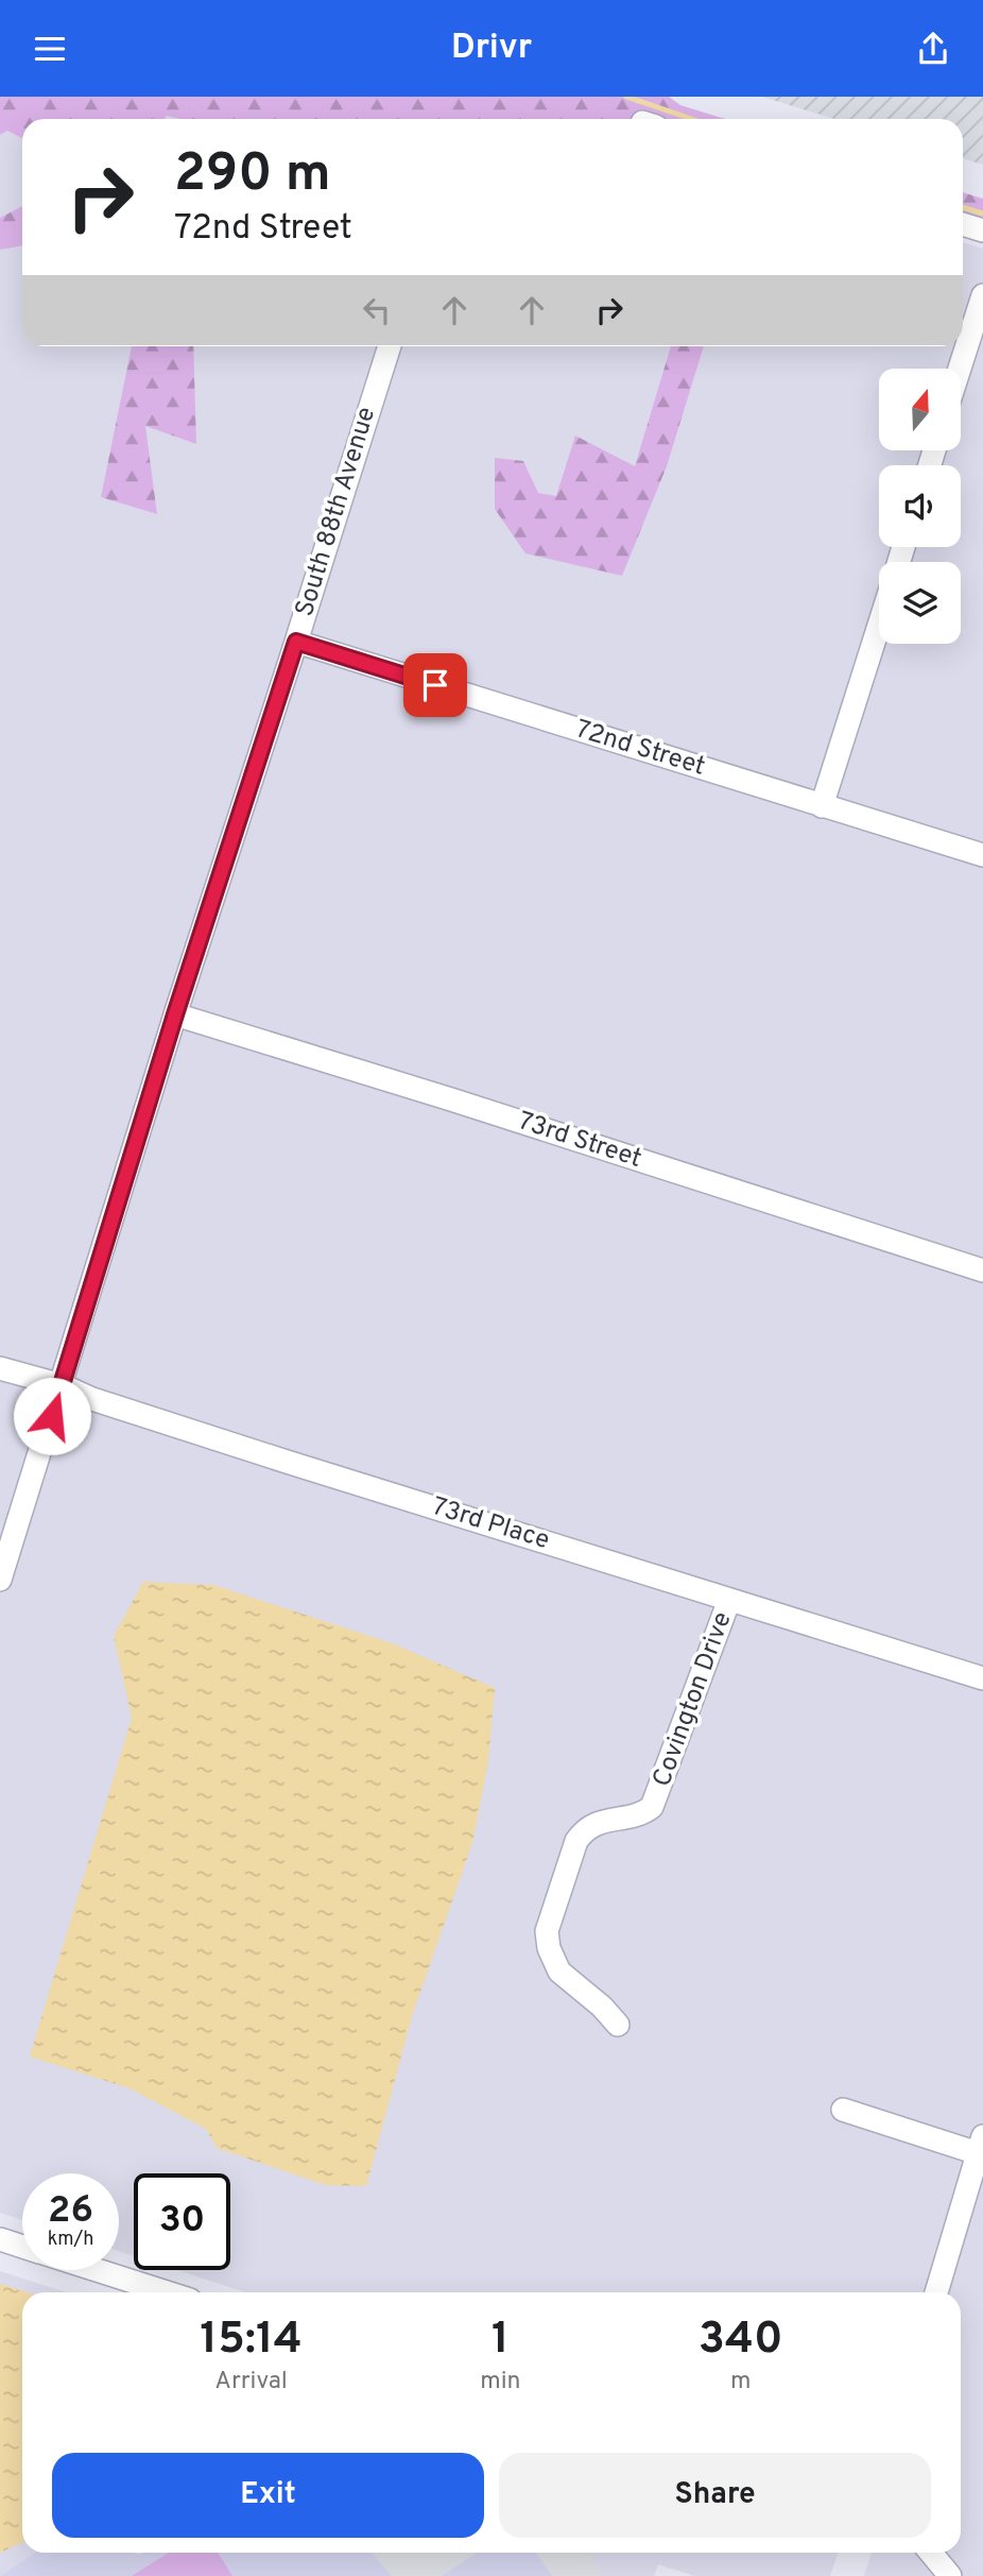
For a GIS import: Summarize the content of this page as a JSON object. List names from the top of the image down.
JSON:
{
  "streets": {
    "street": [
      "South 88th Avenue",
      "72nd Street",
      "73rd Street",
      "73rd Place",
      "Covington Drive"
    ]
  },
  "crossings": [
    ["South 88th Avenue", "72nd Street"],
    ["South 88th Avenue", "73rd Street"],
    ["South 88th Avenue", "73rd Place"],
    ["73rd Place", "Covington Drive"]
  ],
  "north": "top",
  "page": {
    "header": "Drivr",
    "turn": ["290 m", "72nd Street"],
    "speed": "26 km/h",
    "limit": "30",
    "eta": [
      "15:14",
      "Arrival",
      "1",
      "min",
      "340",
      "m"
    ],
    "buttons": ["Exit", "Share"]
  }
}
